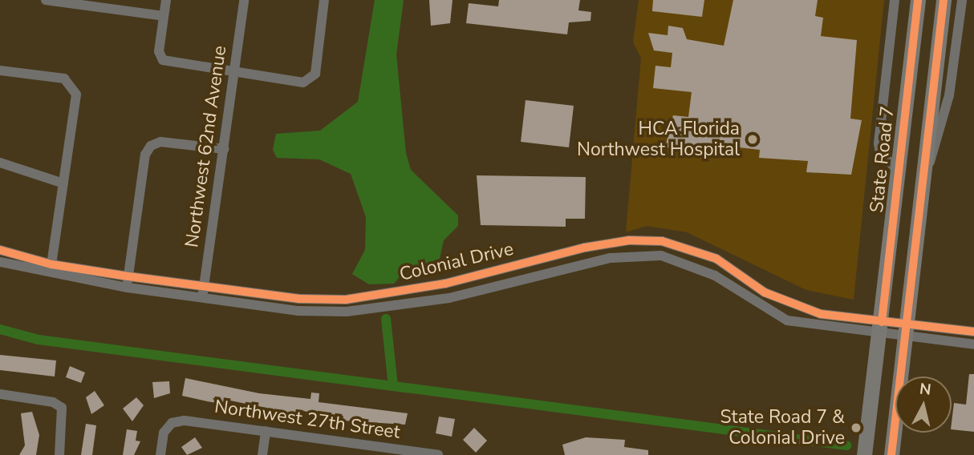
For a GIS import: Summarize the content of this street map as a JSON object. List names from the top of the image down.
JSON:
{
  "streets": {
    "main road": ["State Road 7"],
    "street": ["Northwest 62nd Avenue", "Colonial Drive", "Northwest 27th Street"]
  },
  "crossings": [
    ["Northwest 62nd Avenue", "Colonial Drive"],
    ["State Road 7", "Colonial Drive"]
  ],
  "places": ["HCA Florida Northwest Hospital", "State Road 7 & Colonial Drive"],
  "north": "top"
}
